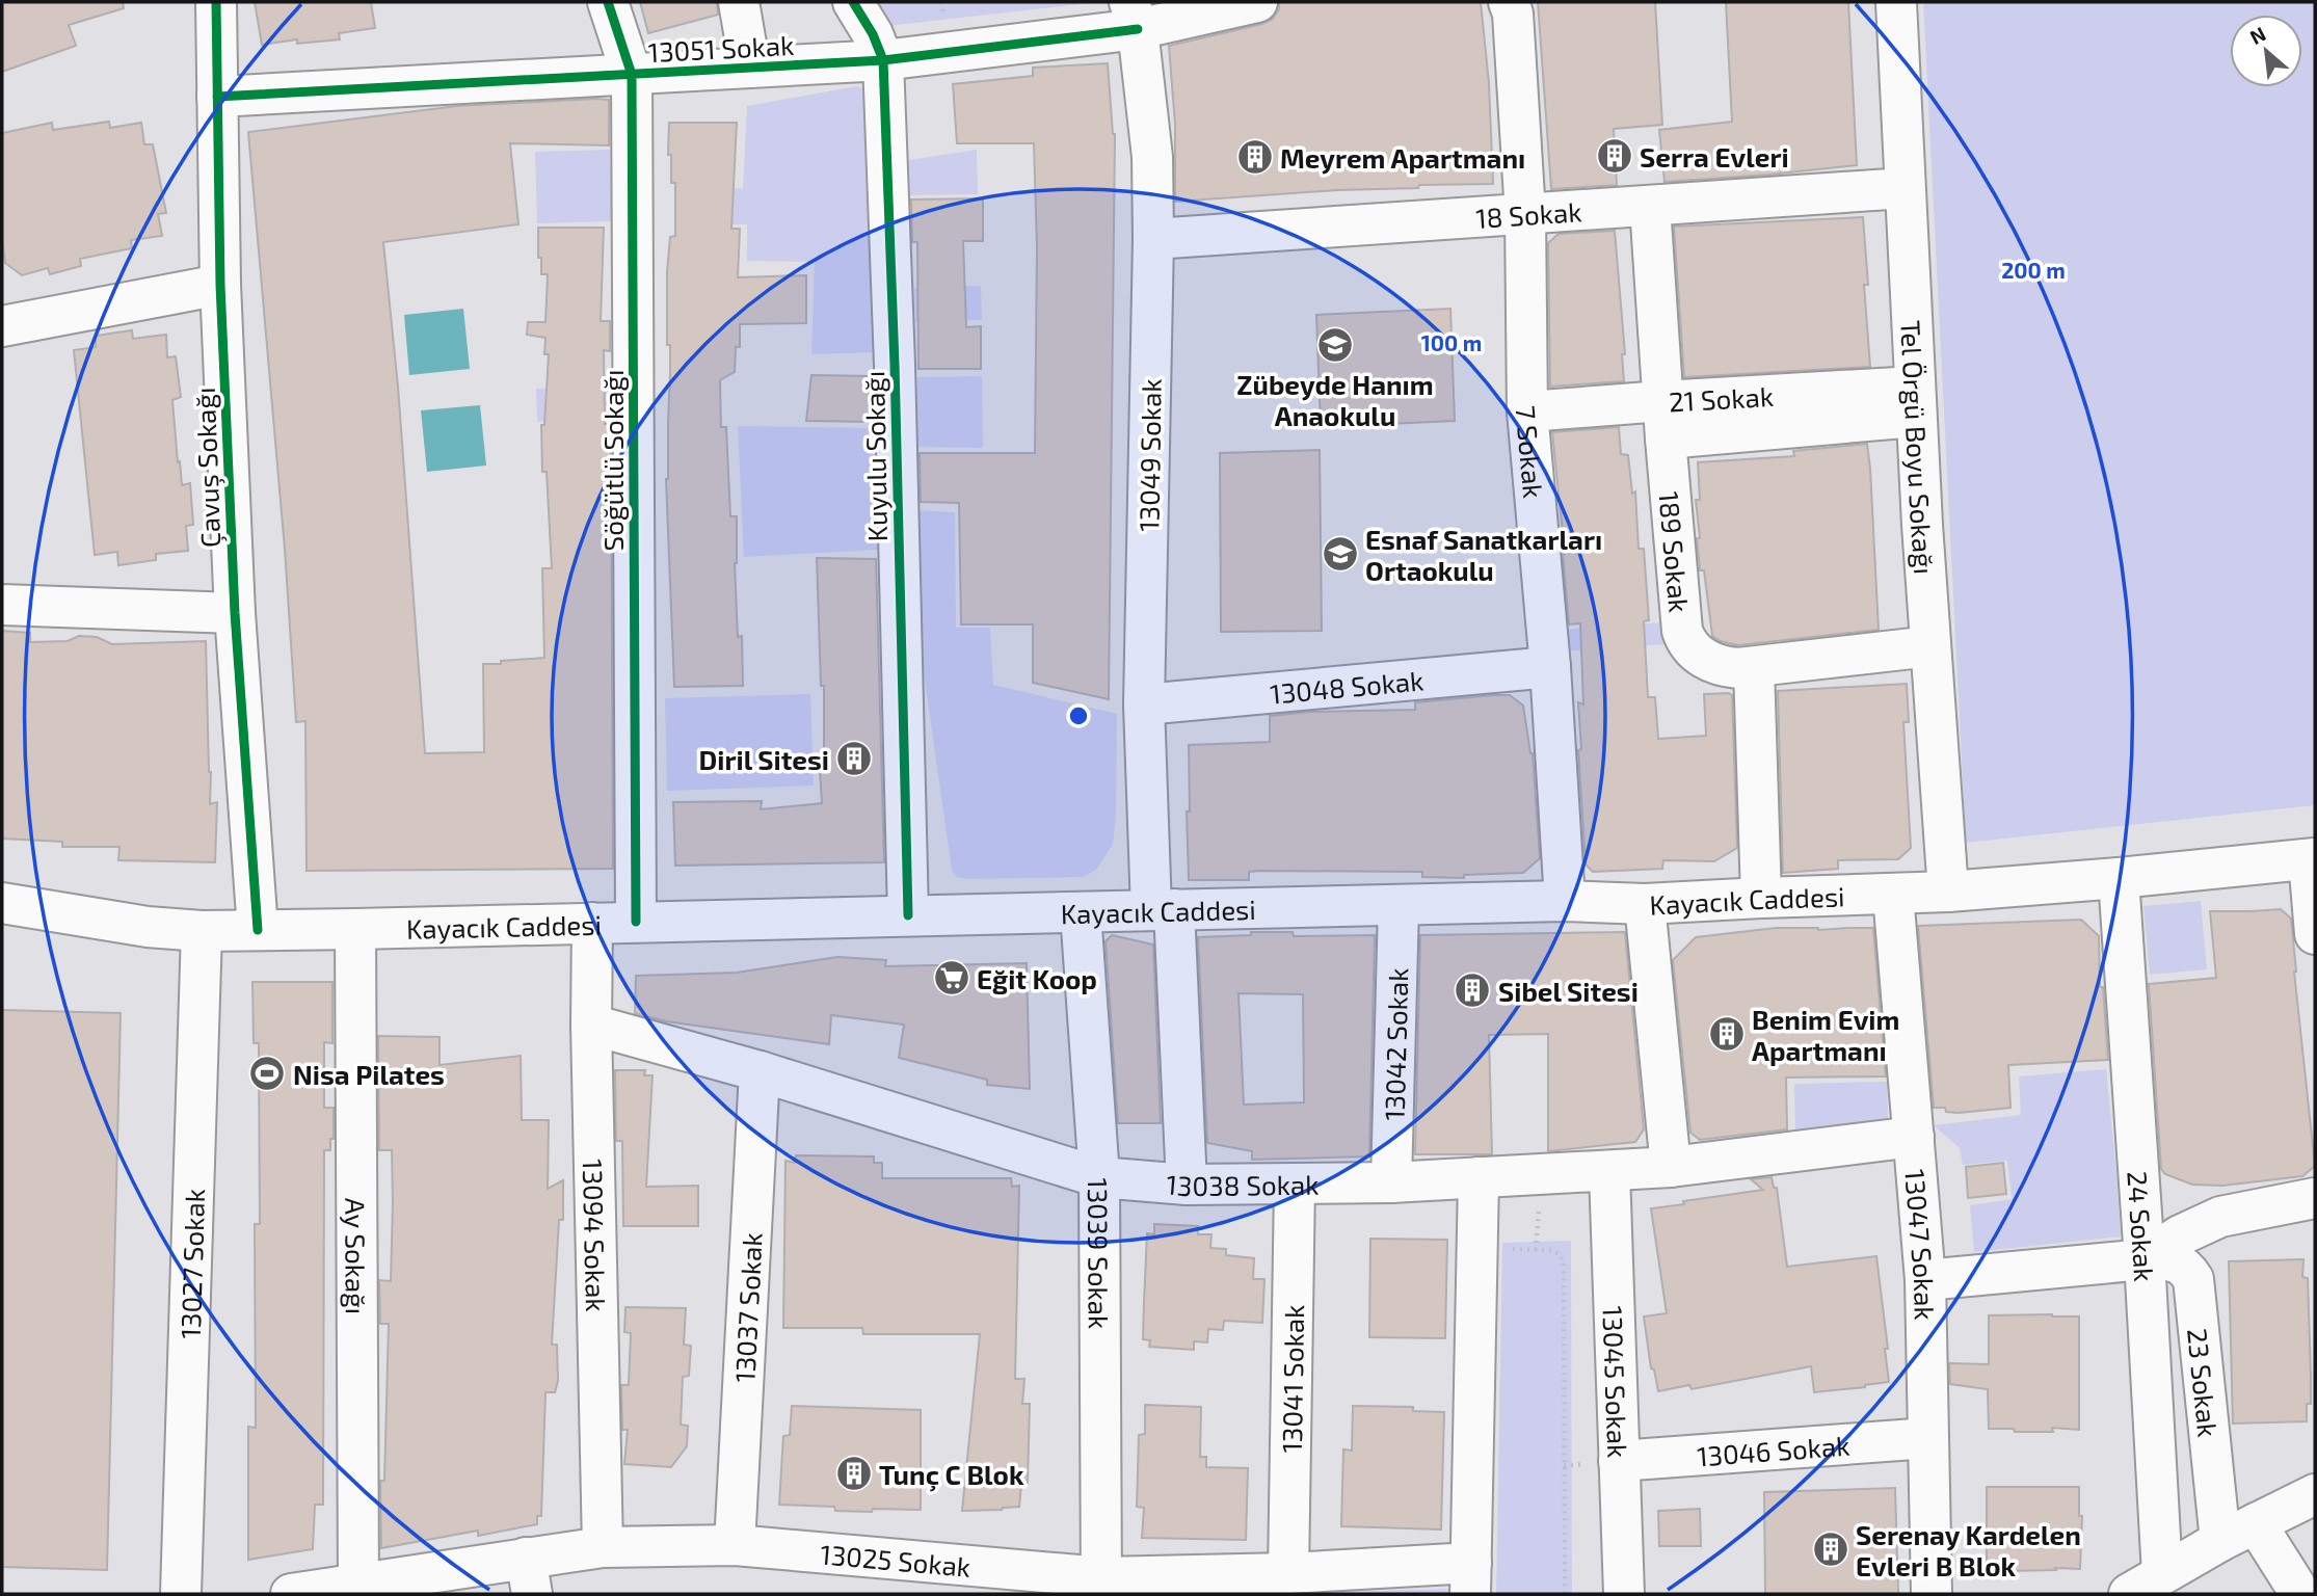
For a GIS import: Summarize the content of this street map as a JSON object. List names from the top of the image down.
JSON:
{
  "streets": {
    "street": [
      "13051 Sokak",
      "18 Sokak",
      "21 Sokak",
      "Tel Örgü Boyu Sokağı",
      "7 Sokak",
      "13049 Sokak",
      "Kuyulu Sokağı",
      "Söğütlü Sokağı",
      "Çavuş Sokağı",
      "189 Sokak",
      "13048 Sokak",
      "Kayacık Caddesi",
      "13042 Sokak",
      "13038 Sokak",
      "24 Sokak",
      "13094 Sokak",
      "13047 Sokak",
      "13039 Sokak",
      "Ay Sokağı",
      "13027 Sokak",
      "13037 Sokak",
      "13041 Sokak",
      "13045 Sokak",
      "23 Sokak",
      "13046 Sokak",
      "13025 Sokak"
    ]
  },
  "crossings": [
    ["13051 Sokak", "13049 Sokak"],
    ["13051 Sokak", "Kuyulu Sokağı"],
    ["13051 Sokak", "Söğütlü Sokağı"],
    ["13051 Sokak", "Çavuş Sokağı"],
    ["18 Sokak", "Tel Örgü Boyu Sokağı"],
    ["18 Sokak", "7 Sokak"],
    ["18 Sokak", "13049 Sokak"],
    ["18 Sokak", "189 Sokak"],
    ["21 Sokak", "Tel Örgü Boyu Sokağı"],
    ["21 Sokak", "7 Sokak"],
    ["21 Sokak", "189 Sokak"],
    ["Tel Örgü Boyu Sokağı", "189 Sokak"],
    ["Tel Örgü Boyu Sokağı", "Kayacık Caddesi"],
    ["7 Sokak", "13048 Sokak"],
    ["7 Sokak", "Kayacık Caddesi"],
    ["13049 Sokak", "13048 Sokak"],
    ["13049 Sokak", "Kayacık Caddesi"],
    ["13049 Sokak", "13038 Sokak"],
    ["Kuyulu Sokağı", "Kayacık Caddesi"],
    ["Söğütlü Sokağı", "Kayacık Caddesi"],
    ["Çavuş Sokağı", "Kayacık Caddesi"],
    ["Kayacık Caddesi", "13042 Sokak"],
    ["Kayacık Caddesi", "24 Sokak"],
    ["Kayacık Caddesi", "13094 Sokak"],
    ["Kayacık Caddesi", "13047 Sokak"],
    ["Kayacık Caddesi", "13039 Sokak"],
    ["Kayacık Caddesi", "Ay Sokağı"],
    ["Kayacık Caddesi", "13027 Sokak"],
    ["13042 Sokak", "13038 Sokak"],
    ["13038 Sokak", "13094 Sokak"],
    ["13038 Sokak", "13047 Sokak"],
    ["13038 Sokak", "13039 Sokak"],
    ["13038 Sokak", "13037 Sokak"],
    ["13038 Sokak", "13041 Sokak"],
    ["13038 Sokak", "13045 Sokak"],
    ["24 Sokak", "23 Sokak"],
    ["13094 Sokak", "13025 Sokak"],
    ["13047 Sokak", "23 Sokak"],
    ["13047 Sokak", "13046 Sokak"],
    ["13039 Sokak", "13025 Sokak"],
    ["Ay Sokağı", "13025 Sokak"],
    ["13037 Sokak", "13025 Sokak"],
    ["13041 Sokak", "13025 Sokak"],
    ["13045 Sokak", "13046 Sokak"]
  ],
  "places": {
    "building": [
      "Serra Evleri",
      "Meyrem Apartmanı",
      "Diril Sitesi",
      "Sibel Sitesi",
      "Benim Evim Apartmanı",
      "Tunç C Blok",
      "Serenay Kardelen Evleri B Blok"
    ],
    "school or university": ["Zübeyde Hanım Anaokulu", "Esnaf Sanatkarları Ortaokulu"],
    "supermarket": ["Eğit Koop"],
    "sports": ["Nisa Pilates"]
  },
  "north": "top left",
  "rings": ["200 m", "100 m"]
}
